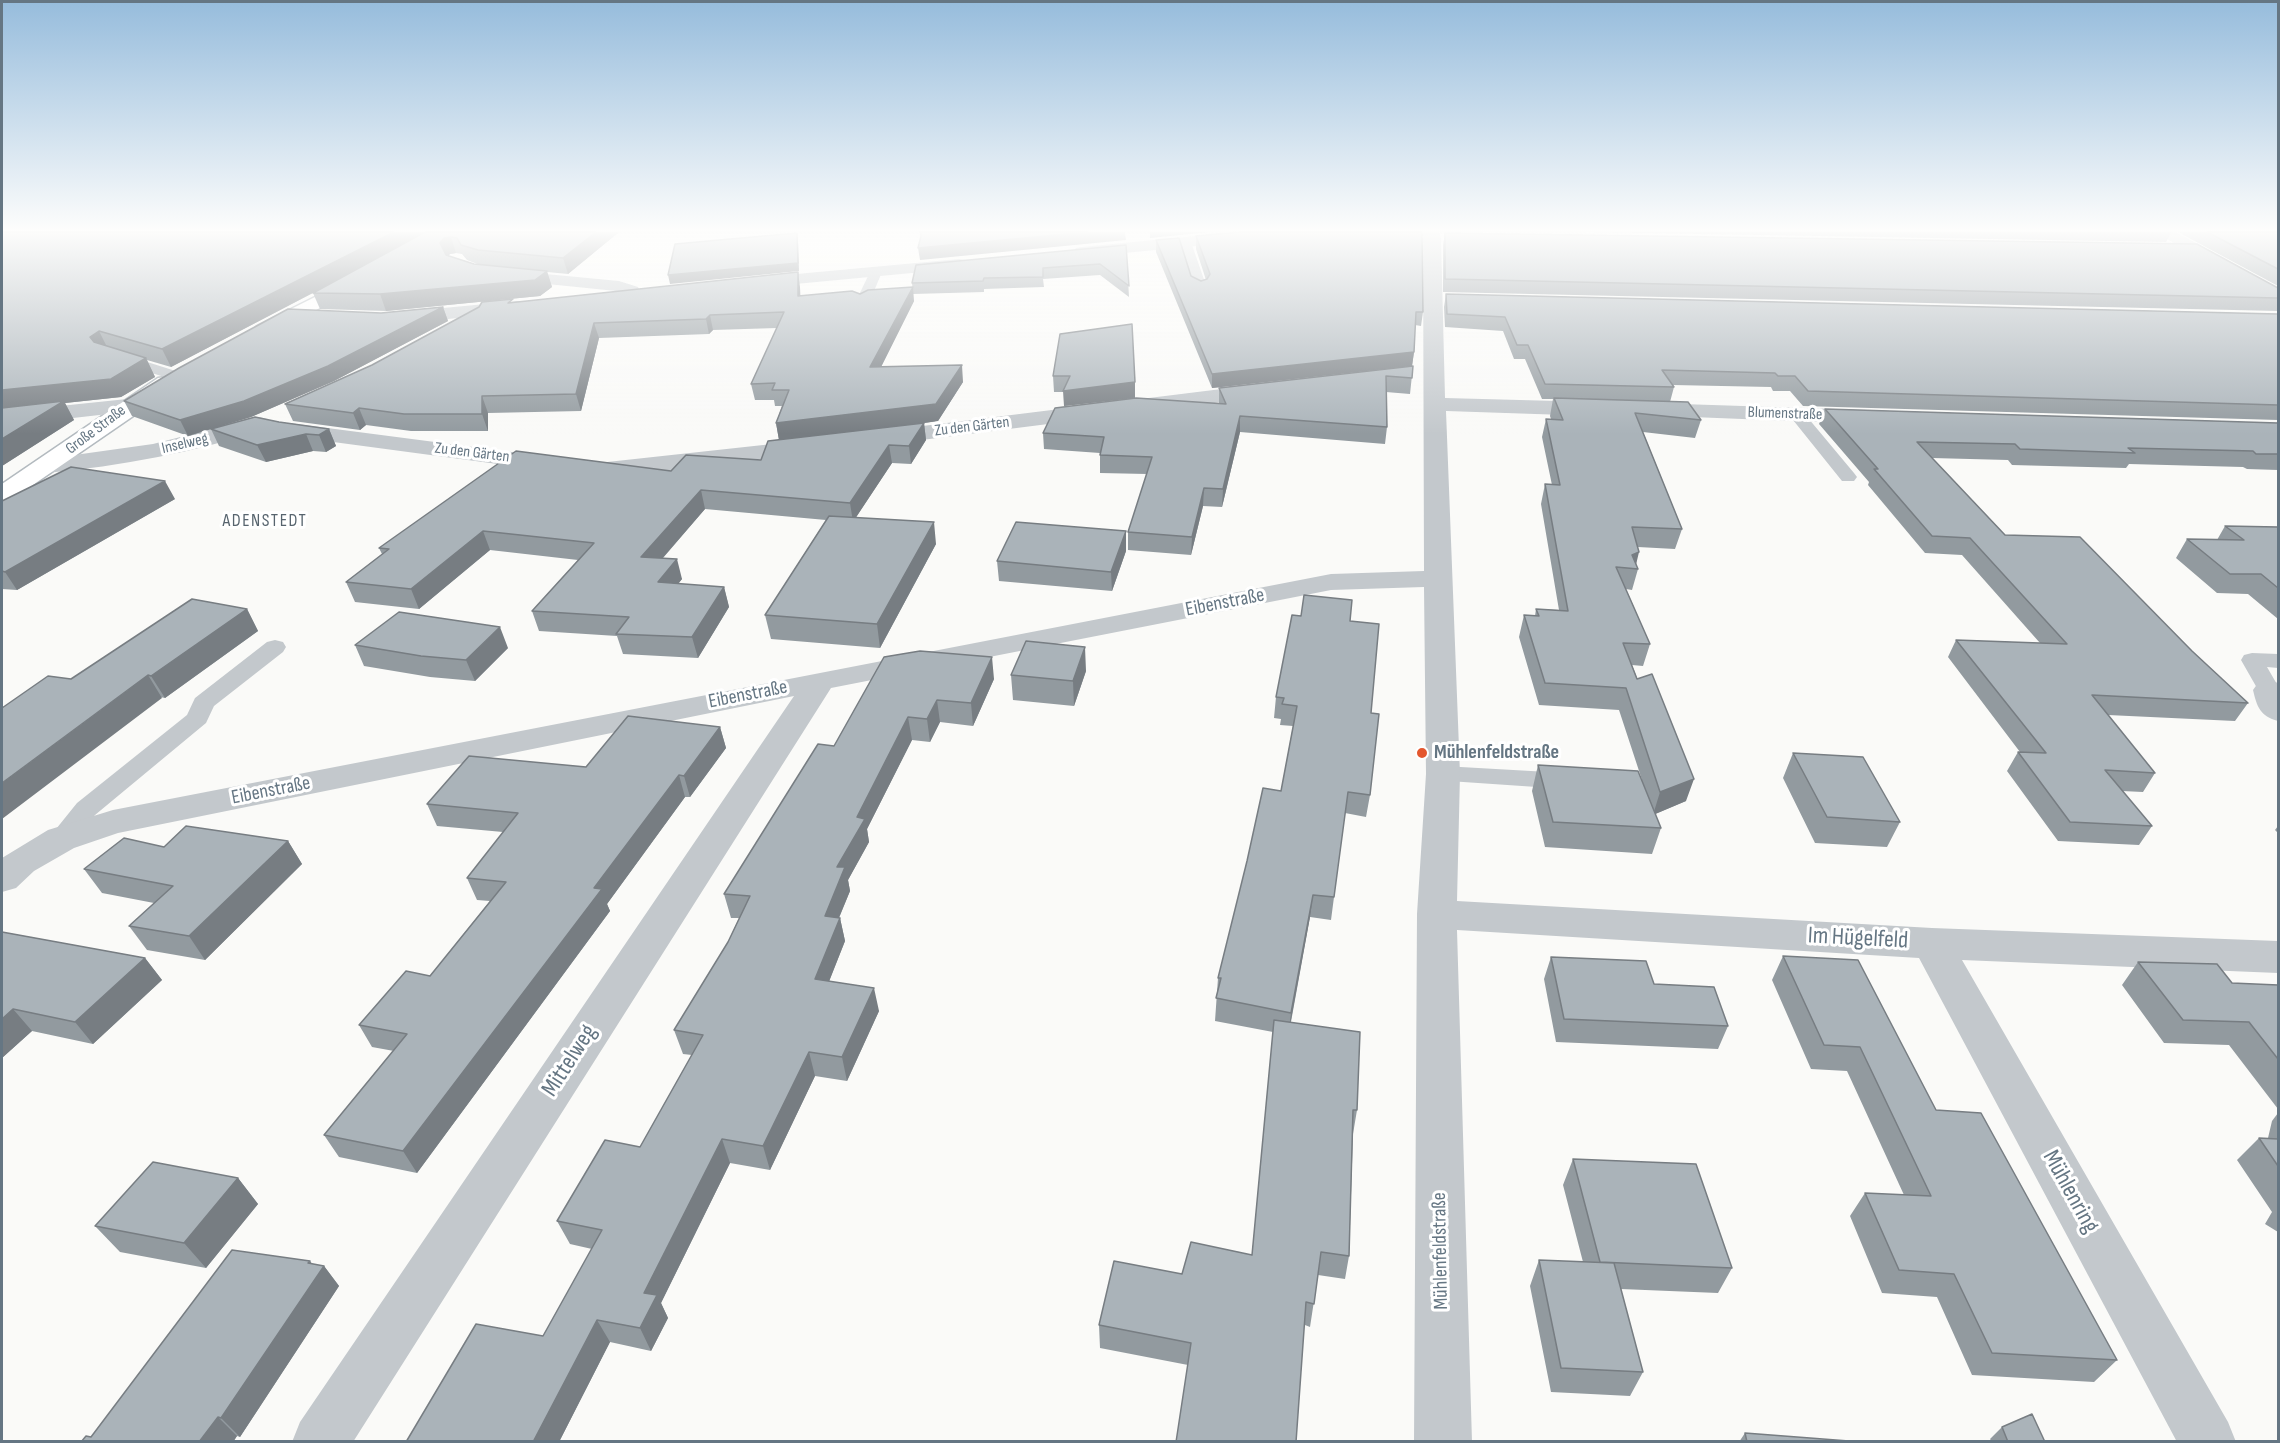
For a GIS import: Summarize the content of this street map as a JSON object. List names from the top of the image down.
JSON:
{
  "streets": {
    "main road": ["Große Straße"],
    "street": [
      "Blumenstraße",
      "Zu den Gärten",
      "Inselweg",
      "Eibenstraße",
      "Im Hügelfeld",
      "Mittelweg",
      "Mühlenring",
      "Mühlenfeldstraße"
    ]
  },
  "crossings": [
    ["Blumenstraße", "Mühlenfeldstraße"],
    ["Zu den Gärten", "Inselweg"],
    ["Große Straße", "Inselweg"],
    ["Eibenstraße", "Mittelweg"],
    ["Eibenstraße", "Mühlenfeldstraße"],
    ["Im Hügelfeld", "Mühlenring"],
    ["Im Hügelfeld", "Mühlenfeldstraße"]
  ],
  "districts": ["ADENSTEDT"],
  "places": ["Mühlenfeldstraße"]
}
